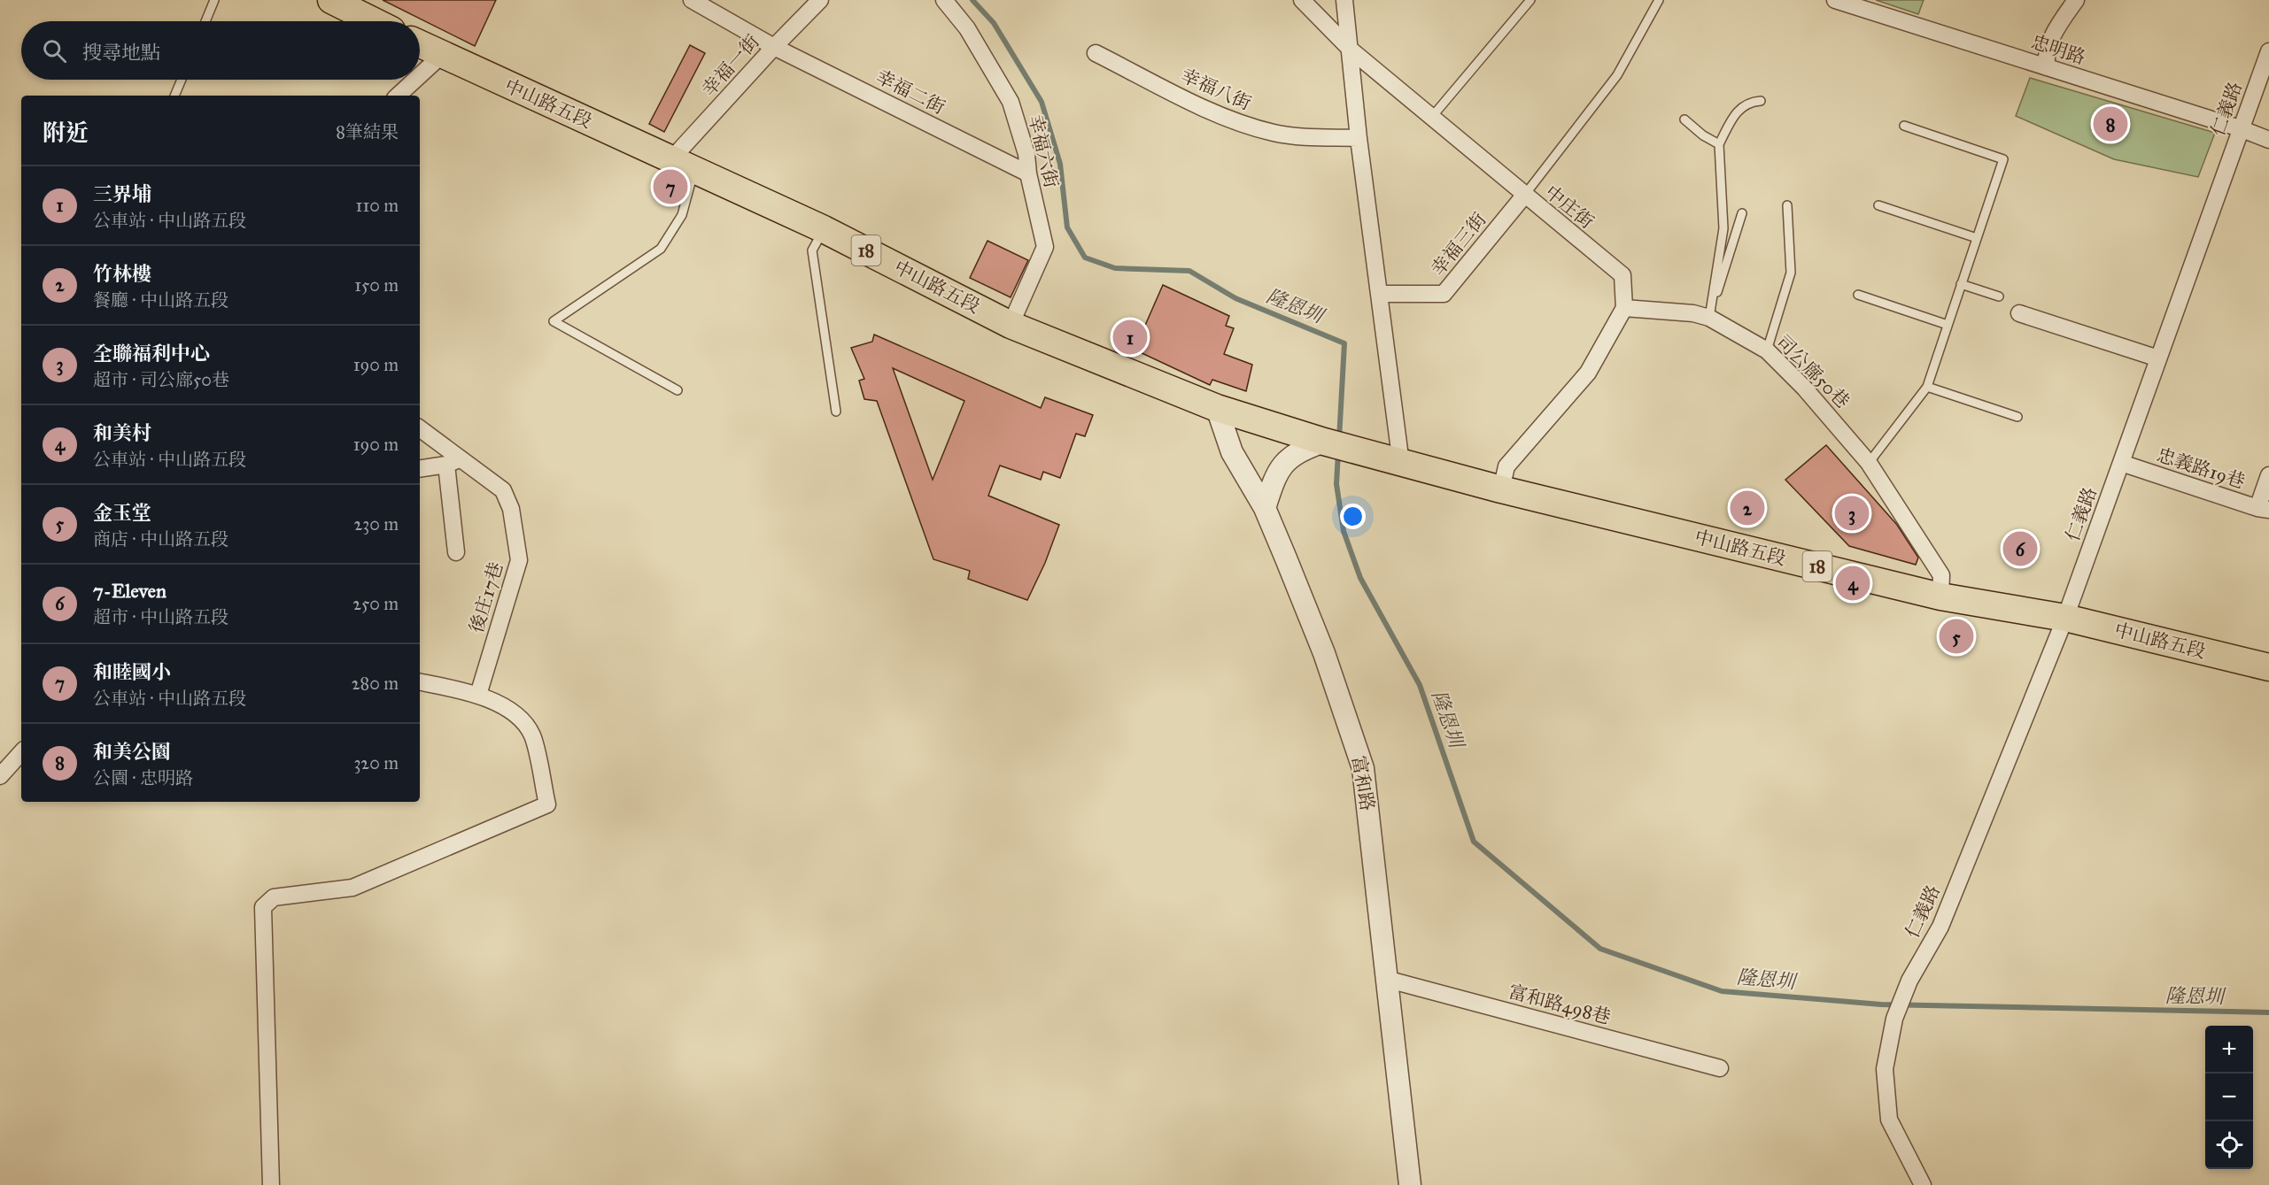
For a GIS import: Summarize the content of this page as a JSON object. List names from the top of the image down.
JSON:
{
  "streets": {
    "main road": ["中山路五段", "18"],
    "street": [
      "忠明路",
      "幸福一街",
      "幸福八街",
      "幸福二街",
      "仁義路",
      "幸福六街",
      "中庄街",
      "幸福三街",
      "司公廍50巷",
      "忠義路19巷",
      "後庄17巷",
      "富和路",
      "富和路498巷"
    ]
  },
  "crossings": [
    ["忠明路", "仁義路"],
    ["幸福一街", "幸福二街"],
    ["幸福一街", "中山路五段"],
    ["幸福二街", "幸福六街"],
    ["中山路五段", "仁義路"],
    ["中山路五段", "幸福六街"],
    ["中山路五段", "司公廍50巷"],
    ["中山路五段", "富和路"],
    ["仁義路", "忠義路19巷"],
    ["中庄街", "幸福三街"],
    ["中庄街", "司公廍50巷"],
    ["富和路", "富和路498巷"]
  ],
  "water": ["隆恩圳"],
  "page": {
    "search": "搜尋地點",
    "heading": ["附近", "8筆結果"],
    "pins": [
      "8",
      "7",
      "1",
      "2",
      "3",
      "6",
      "4",
      "5"
    ],
    "list": [
      {
        "mark": "1",
        "name": "三界埔",
        "note": "公車站 · 中山路五段",
        "value": "110 m"
      },
      {
        "mark": "2",
        "name": "竹林樓",
        "note": "餐廳 · 中山路五段",
        "value": "150 m"
      },
      {
        "mark": "3",
        "name": "全聯福利中心",
        "note": "超市 · 司公廍50巷",
        "value": "190 m"
      },
      {
        "mark": "4",
        "name": "和美村",
        "note": "公車站 · 中山路五段",
        "value": "190 m"
      },
      {
        "mark": "5",
        "name": "金玉堂",
        "note": "商店 · 中山路五段",
        "value": "230 m"
      },
      {
        "mark": "6",
        "name": "7-Eleven",
        "note": "超市 · 中山路五段",
        "value": "250 m"
      },
      {
        "mark": "7",
        "name": "和睦國小",
        "note": "公車站 · 中山路五段",
        "value": "280 m"
      },
      {
        "mark": "8",
        "name": "和美公園",
        "note": "公園 · 忠明路",
        "value": "320 m"
      }
    ],
    "map_buttons": ["+", "−"]
  }
}
